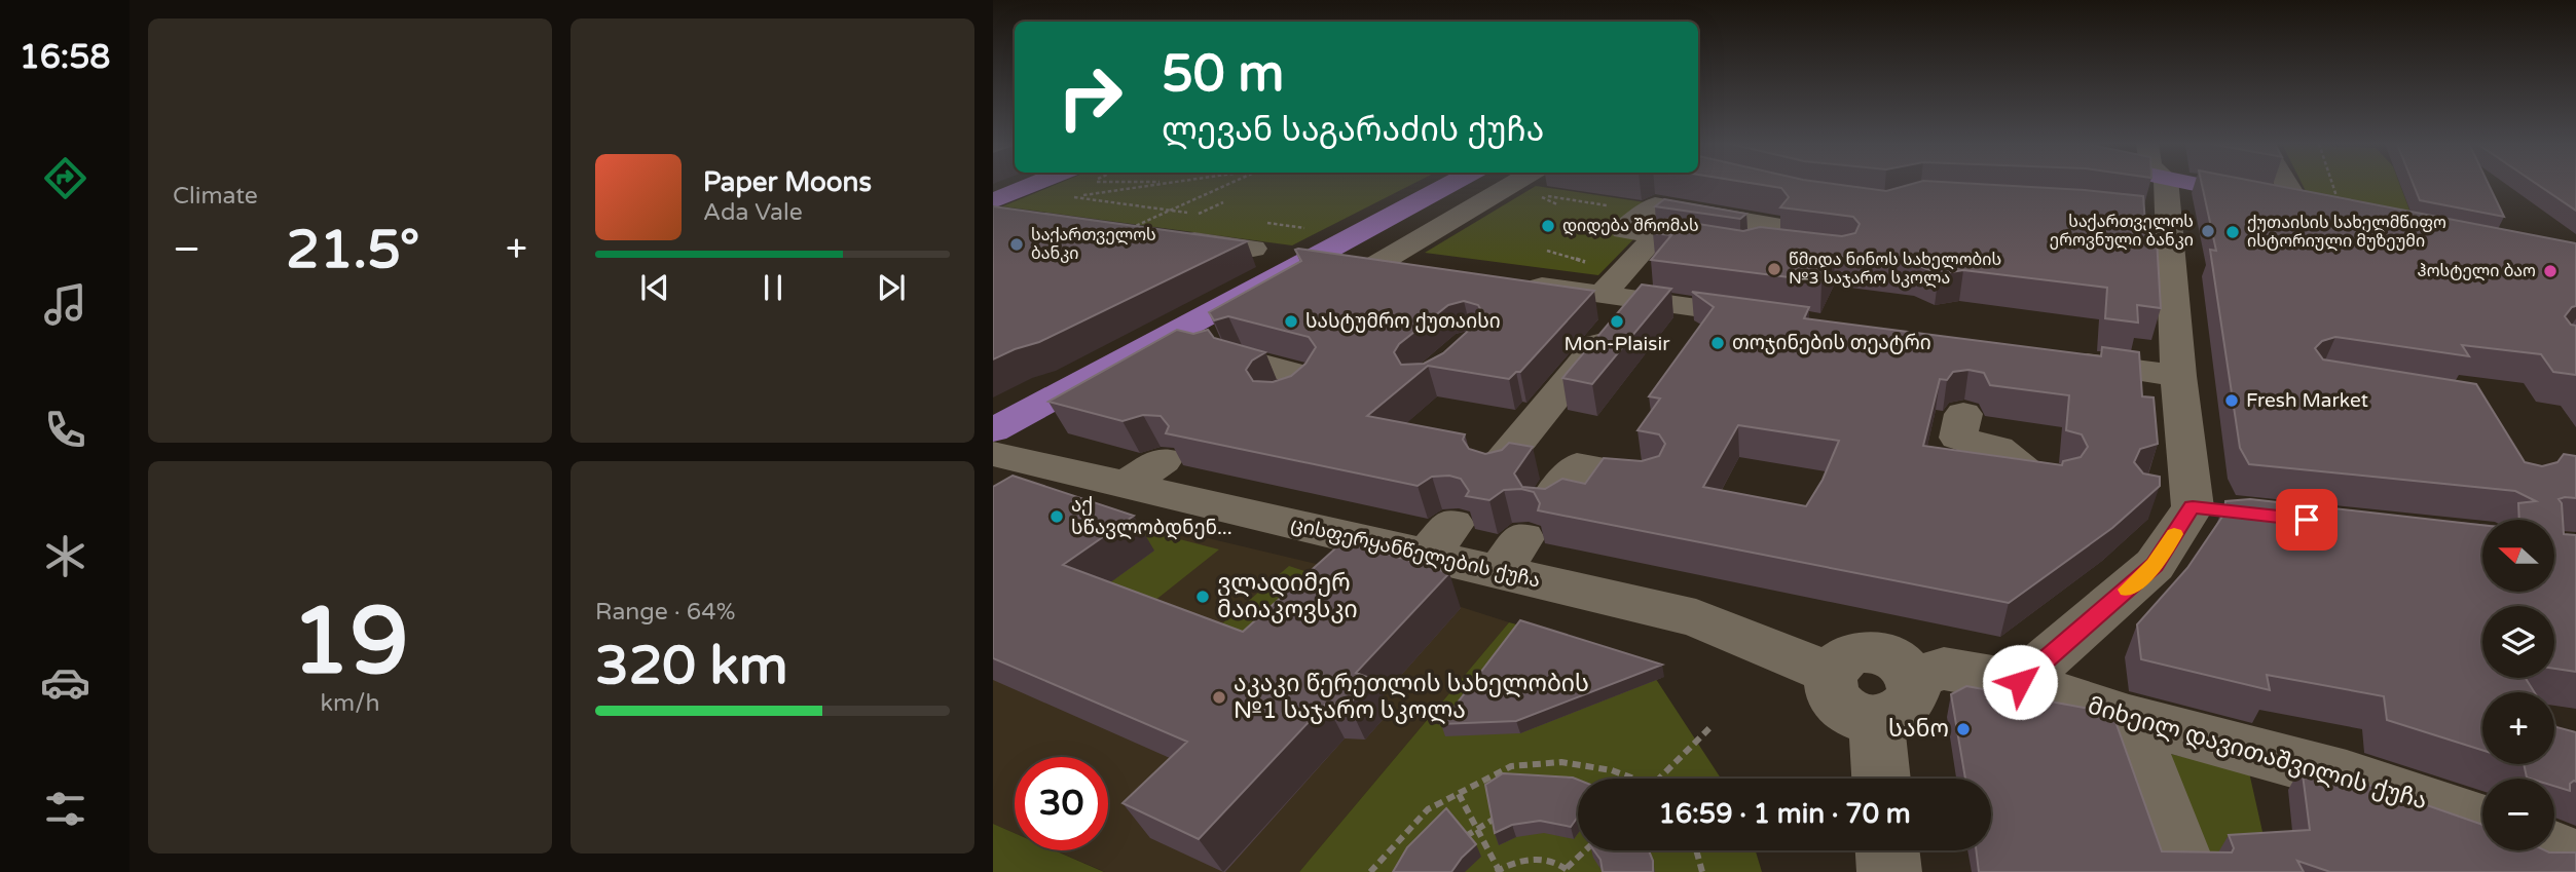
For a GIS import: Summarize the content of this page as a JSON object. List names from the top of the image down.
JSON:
{
  "streets": {
    "street": ["ცისფერყანწელების ქუჩა", "მიხეილ დავითაშვილის ქუჩა"]
  },
  "crossings": [
    ["ცისფერყანწელების ქუჩა", "მიხეილ დავითაშვილის ქუჩა"]
  ],
  "places": [
    "დიდება შრომას",
    "საქართველოს ეროვნული ბანკი",
    "ქუთაისის სახელმწიფო ისტორიული მუზეუმი",
    "საქართველოს ბანკი",
    "წმიდა ნინოს სახელობის №3 საჯარო სკოლა",
    "ჰოსტელი ბაო",
    "სასტუმრო ქუთაისი",
    "Mon-Plaisir",
    "თოჯინების თეატრი",
    "Fresh Market",
    "აქ სწავლობდნენ...",
    "ვლადიმერ მაიაკოვსკი",
    "აკაკი წერეთლის სახელობის №1 საჯარო სკოლა",
    "სანო"
  ],
  "north": "left",
  "page": {
    "tabs": "16:58",
    "tile": [
      "Climate",
      ["19", "km/h"],
      ["Range · 64%", "320 km"]
    ],
    "turn": ["50 m", "ლევან საგარაძის ქუჩა"],
    "song": ["Paper Moons", "Ada Vale"],
    "heat": ["−", "21.5°", "+"],
    "map_buttons": ["+", "−"],
    "limit": "30",
    "trip": "16:59 · 1 min · 70 m"
  }
}
